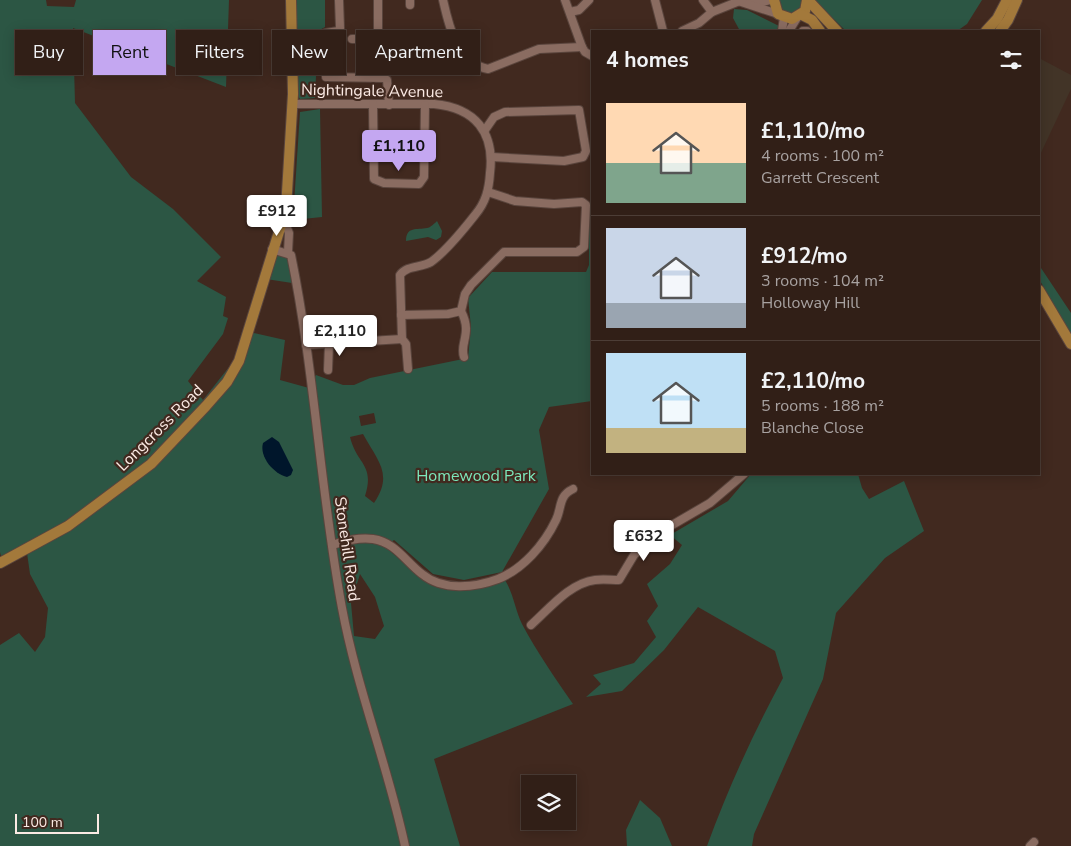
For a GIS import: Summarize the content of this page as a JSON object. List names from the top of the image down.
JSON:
{
  "streets": {
    "main road": ["Longcross Road"],
    "street": ["Nightingale Avenue", "Stonehill Road"]
  },
  "crossings": [
    ["Nightingale Avenue", "Longcross Road"],
    ["Longcross Road", "Stonehill Road"]
  ],
  "parks": ["Homewood Park"],
  "scale_bar": "100 m",
  "page": {
    "chip": [
      "Buy",
      "Rent",
      "Filters",
      "New",
      "Apartment"
    ],
    "heading": "4 homes",
    "list": [
      {
        "name": "£1,110/mo",
        "note": "4 rooms · 100 m² · Garrett Crescent"
      },
      {
        "name": "£912/mo",
        "note": "3 rooms · 104 m² · Holloway Hill"
      },
      {
        "name": "£2,110/mo",
        "note": "5 rooms · 188 m² · Blanche Close"
      }
    ],
    "price": [
      "£1,110",
      "£912",
      "£2,110",
      "£632"
    ],
    "scale": "100 m"
  }
}
